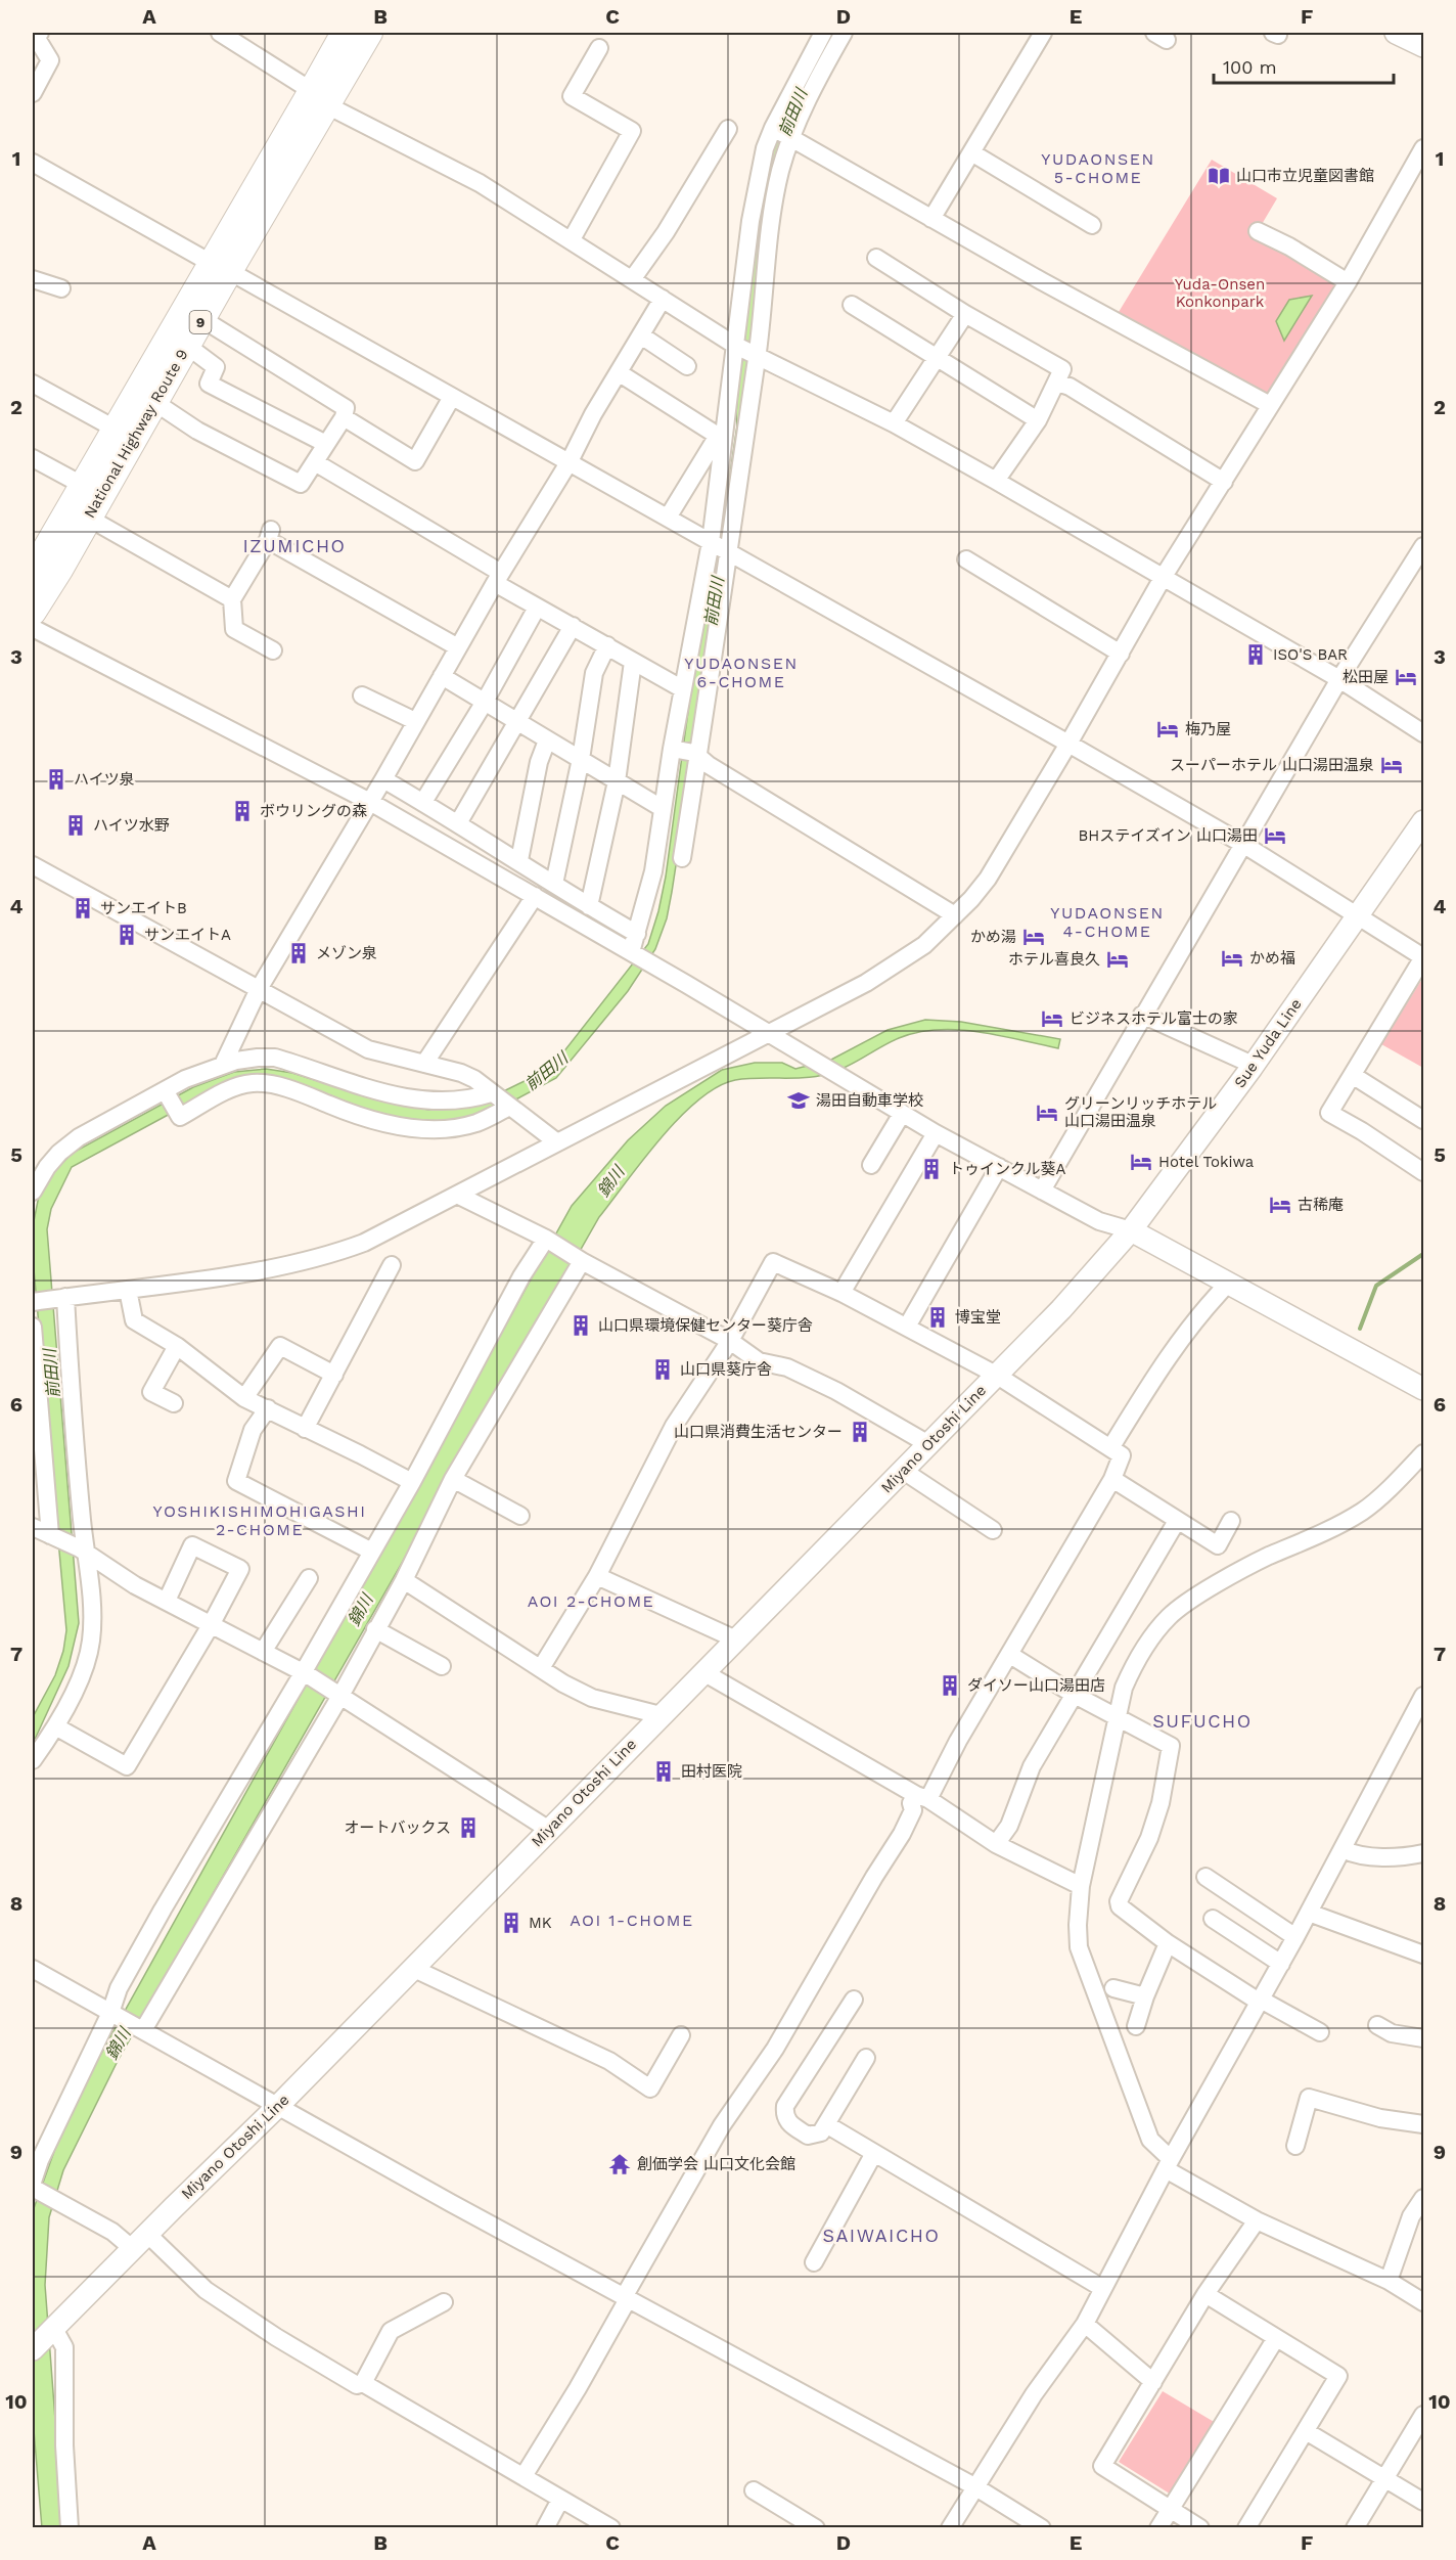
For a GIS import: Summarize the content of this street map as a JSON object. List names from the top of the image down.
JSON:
{
  "streets": {
    "highway": ["9", "National Highway Route 9"],
    "main road": ["Sue Yuda Line", "Miyano Otoshi Line"]
  },
  "crossings": [
    ["Sue Yuda Line", "Miyano Otoshi Line"]
  ],
  "districts": [
    "YUDAONSEN 5-CHOME",
    "IZUMICHO",
    "YUDAONSEN 6-CHOME",
    "YUDAONSEN 4-CHOME",
    "YOSHIKISHIMOHIGASHI 2-CHOME",
    "AOI 2-CHOME",
    "SUFUCHO",
    "AOI 1-CHOME",
    "SAIWAICHO"
  ],
  "water": ["前田川", "錦川"],
  "parks": ["Yuda-Onsen Konkonpark"],
  "places": {
    "library": ["山口市立児童図書館"],
    "building": [
      "ISO'S BAR",
      "ハイツ泉",
      "ボウリングの森",
      "ハイツ水野",
      "サンエイトB",
      "サンエイトA",
      "メゾン泉",
      "トゥインクル葵A",
      "博宝堂",
      "山口県環境保健センター葵庁舎",
      "山口県葵庁舎",
      "山口県消費生活センター",
      "ダイソー山口湯田店",
      "田村医院",
      "オートバックス",
      "MK"
    ],
    "hotel": [
      "松田屋",
      "梅乃屋",
      "スーパーホテル 山口湯田温泉",
      "BHステイズイン 山口湯田",
      "かめ湯",
      "かめ福",
      "ホテル喜良久",
      "ビジネスホテル富士の家",
      "グリーンリッチホテル 山口湯田温泉",
      "Hotel Tokiwa",
      "古稀庵"
    ],
    "school or university": ["湯田自動車学校"],
    "temple": ["創価学会 山口文化会館"]
  },
  "scale_bar": "100 m",
  "grid": {
    "columns": [
      "A",
      "B",
      "C",
      "D",
      "E",
      "F"
    ],
    "rows": [
      "1",
      "2",
      "3",
      "4",
      "5",
      "6",
      "7",
      "8",
      "9",
      "10"
    ]
  }
}
